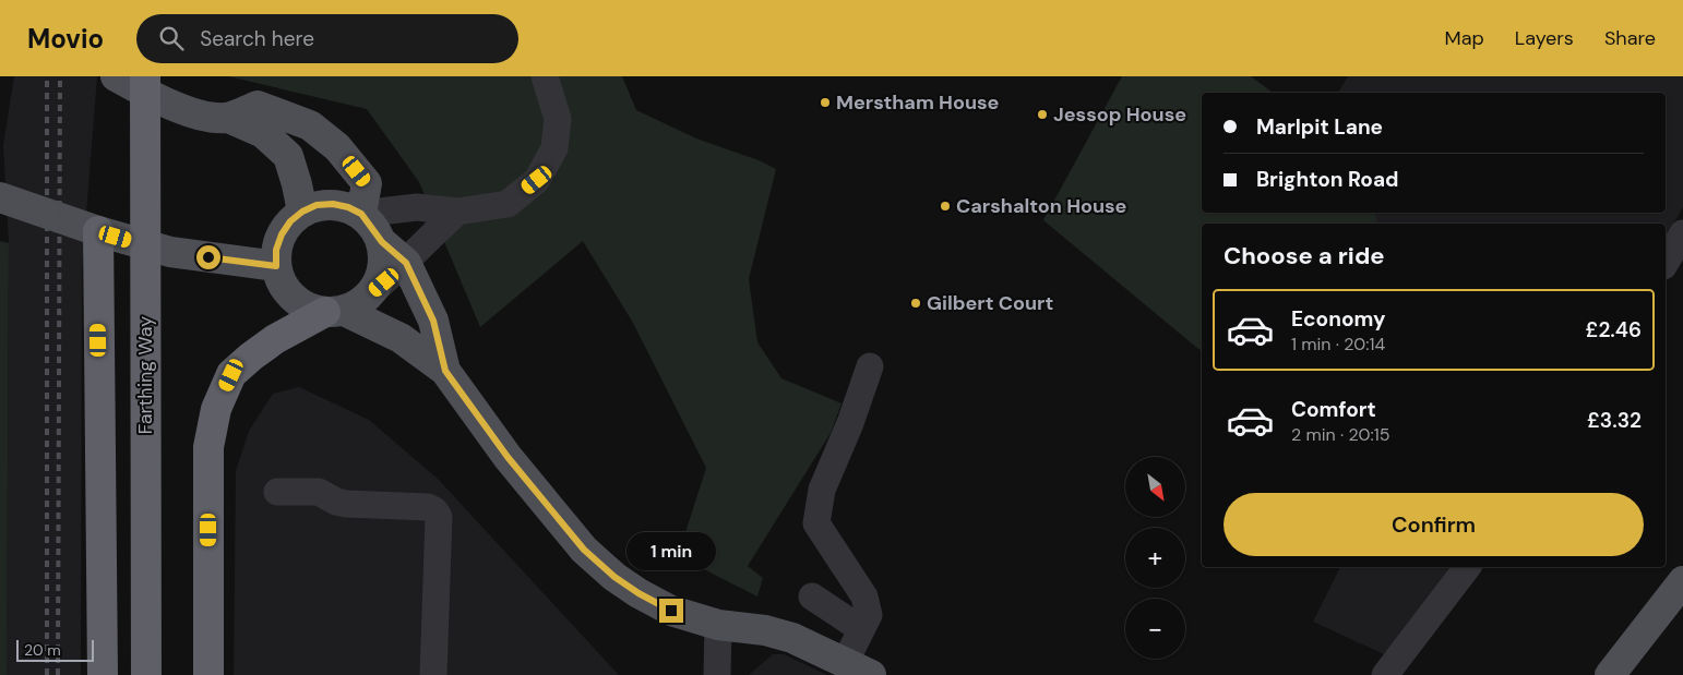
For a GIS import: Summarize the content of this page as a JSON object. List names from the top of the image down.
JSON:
{
  "streets": {
    "highway": ["Farthing Way"]
  },
  "places": [
    "Merstham House",
    "Jessop House",
    "Carshalton House",
    "Gilbert Court"
  ],
  "scale_bar": "20 m",
  "north": "bottom right",
  "page": {
    "header": "Movio",
    "search": "Search here",
    "nav": ["Map", "Layers", "Share"],
    "banner": ["Marlpit Lane", "Brighton Road"],
    "heading": "Choose a ride",
    "list": [
      {
        "name": "Economy",
        "note": "1 min · 20:14",
        "value": "£2.46"
      },
      {
        "name": "Comfort",
        "note": "2 min · 20:15",
        "value": "£3.32"
      }
    ],
    "map_buttons": ["+", "−"],
    "buttons": "Confirm",
    "bubble": "1 min",
    "scale": "20 m"
  }
}
